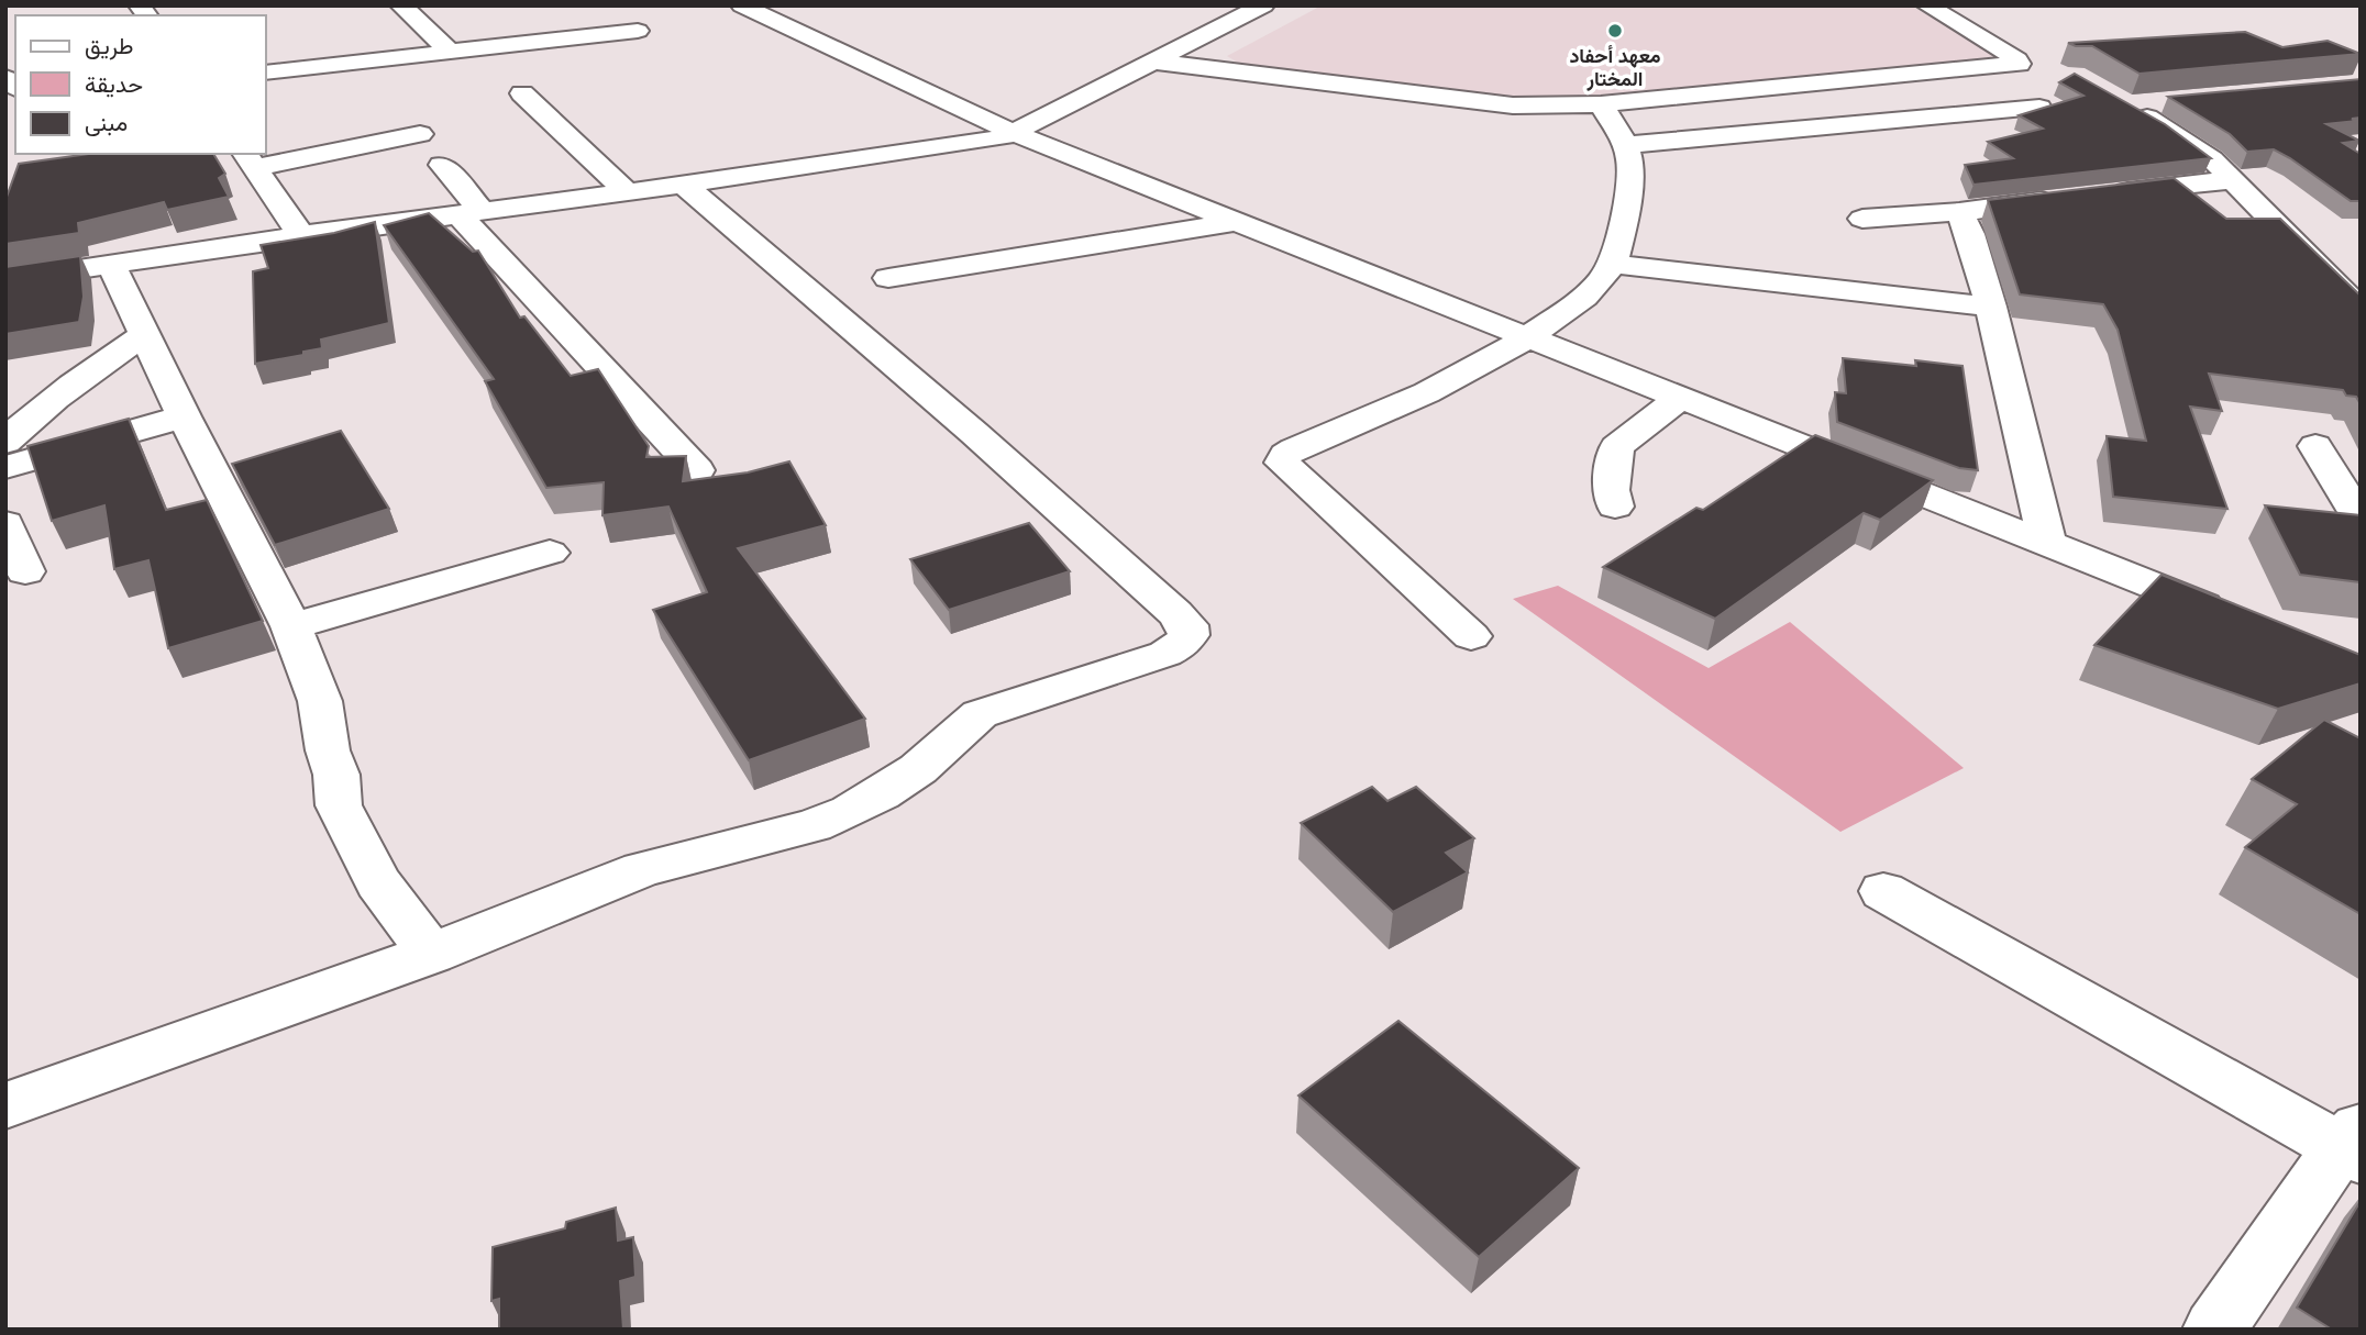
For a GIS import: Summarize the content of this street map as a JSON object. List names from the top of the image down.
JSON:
{
  "places": ["معهد أحفاد المختار"],
  "legend": ["طريق", "حديقة", "مبنى"]
}
